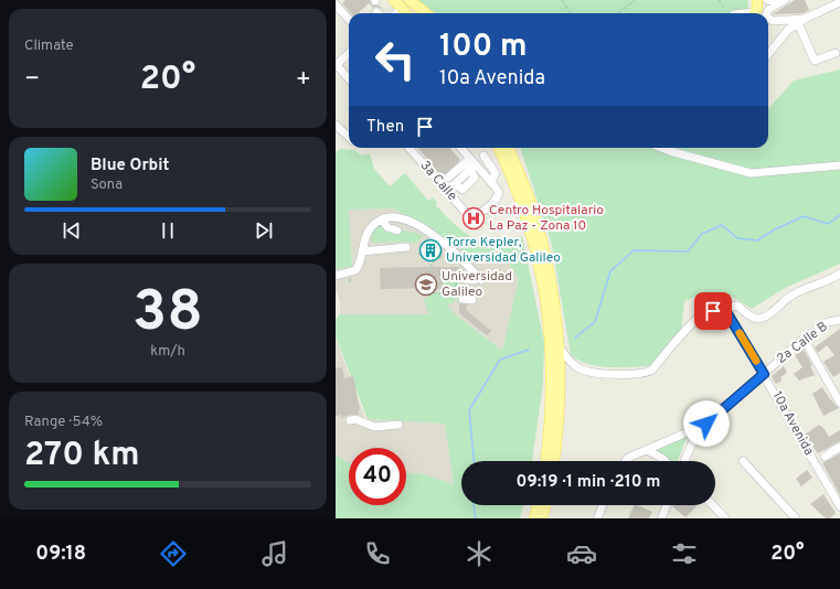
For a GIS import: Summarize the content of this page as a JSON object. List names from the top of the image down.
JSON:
{
  "streets": {
    "street": ["3a Calle", "2a Calle B", "10a Avenida"]
  },
  "crossings": [
    ["2a Calle B", "10a Avenida"]
  ],
  "places": {
    "hospital": ["Centro Hospitalario La Paz - Zona 10"],
    "building": ["Torre Kepler, Universidad Galileo"],
    "school or university": ["Universidad Galileo"]
  },
  "page": {
    "tile": [
      "Climate",
      ["38", "km/h"],
      ["Range · 54%", "270 km"]
    ],
    "turn": ["100 m", "10a Avenida"],
    "heat": ["−", "20°", "+"],
    "then": "Then",
    "song": ["Blue Orbit", "Sona"],
    "limit": "40",
    "trip": "09:19 · 1 min · 210 m",
    "tabs": ["09:18", "20°"]
  }
}
